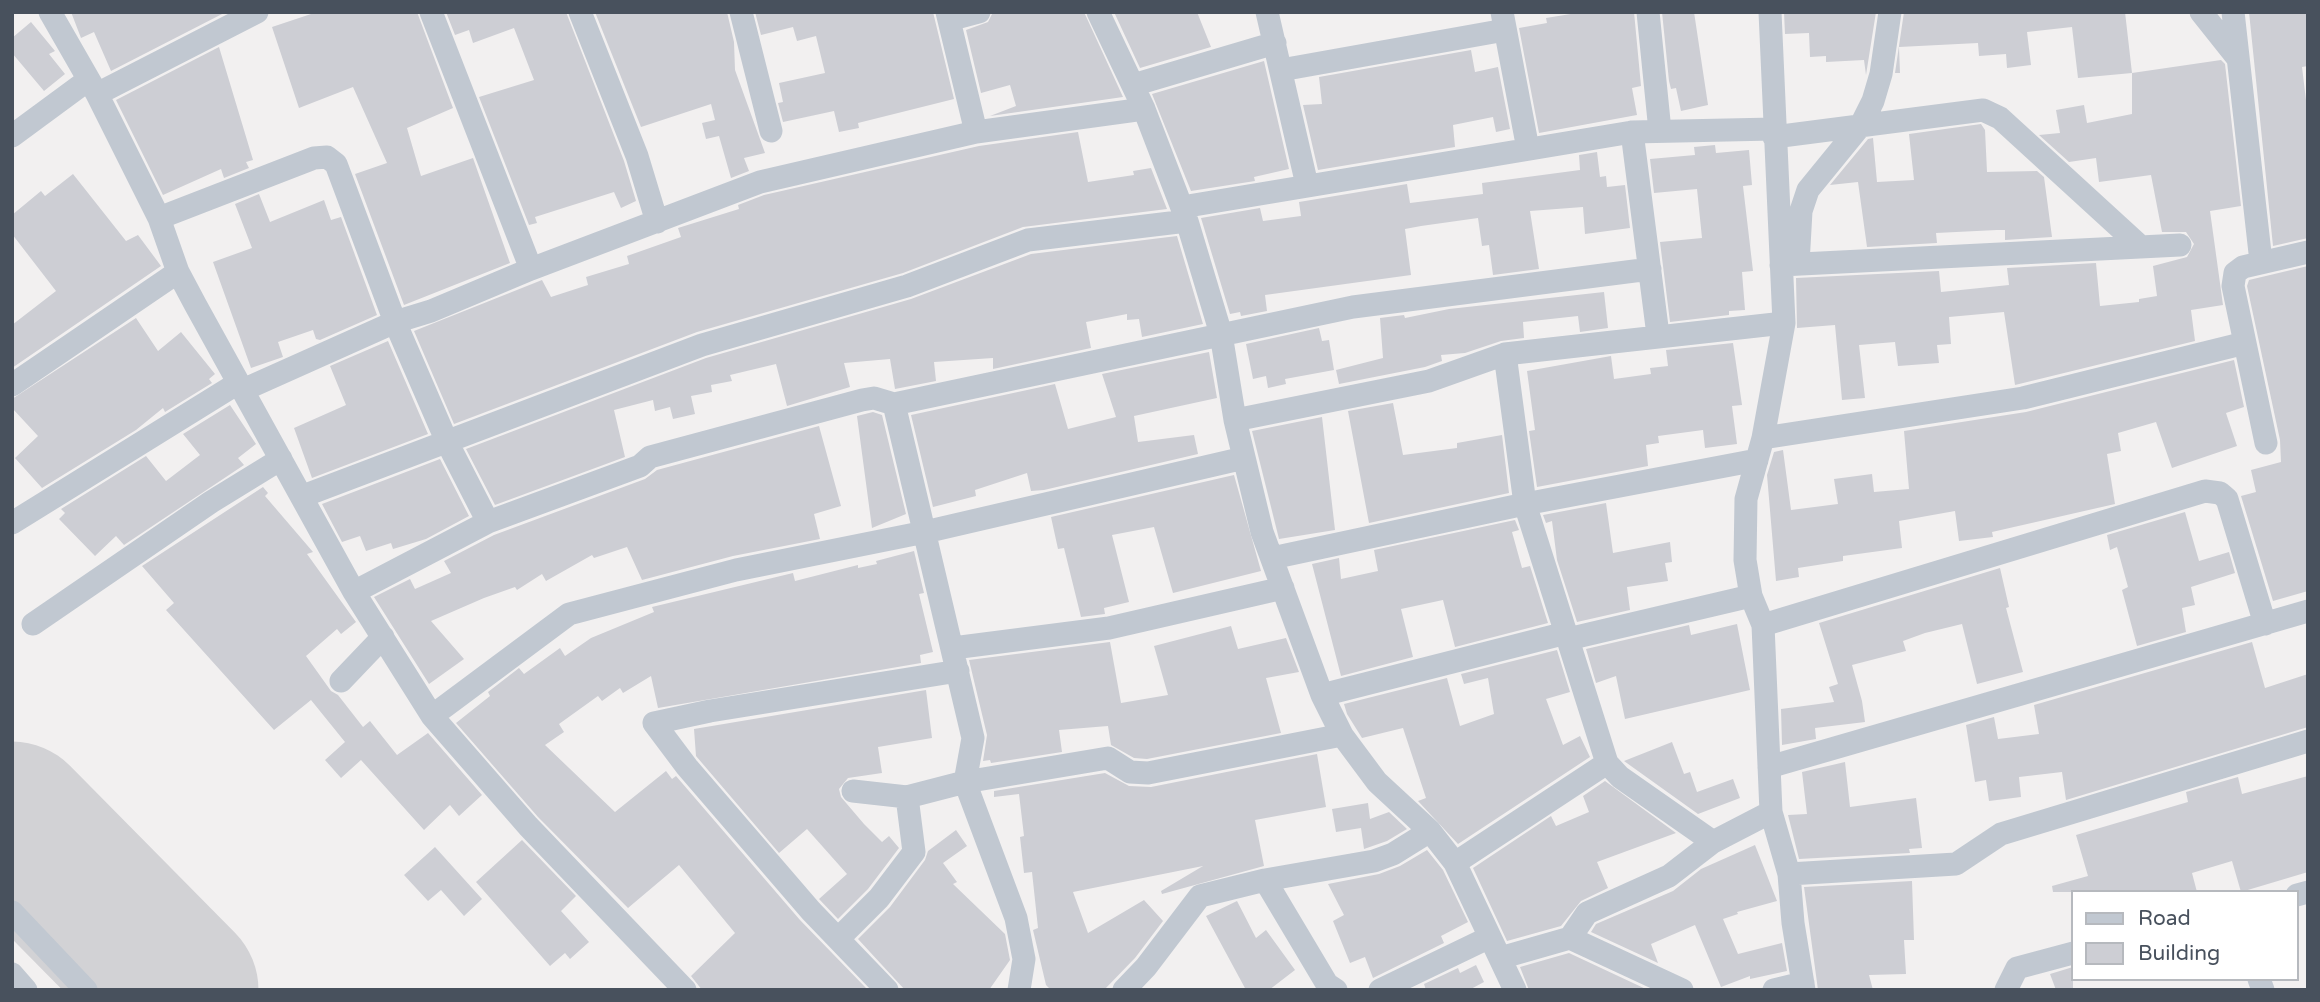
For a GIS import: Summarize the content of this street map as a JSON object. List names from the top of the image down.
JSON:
{
  "legend": ["Road", "Building"]
}
